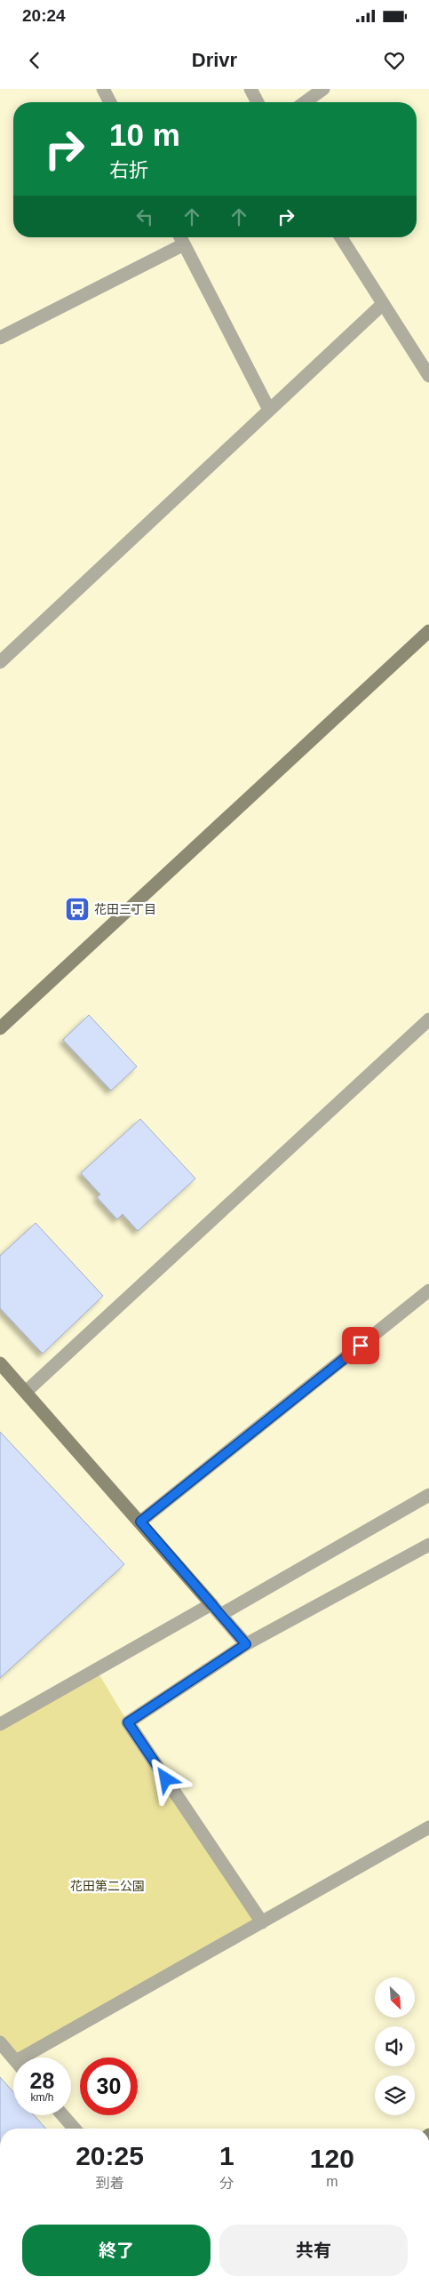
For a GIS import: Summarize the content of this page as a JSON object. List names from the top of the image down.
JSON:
{
  "parks": ["花田第二公園"],
  "places": {
    "bus stop": ["花田三丁目"]
  },
  "north": "bottom right",
  "page": {
    "status": "20:24",
    "header": "Drivr",
    "turn": ["10 m", "右折"],
    "speed": "28 km/h",
    "limit": "30",
    "eta": [
      "20:25",
      "到着",
      "1",
      "分",
      "120",
      "m"
    ],
    "buttons": ["終了", "共有"]
  }
}
